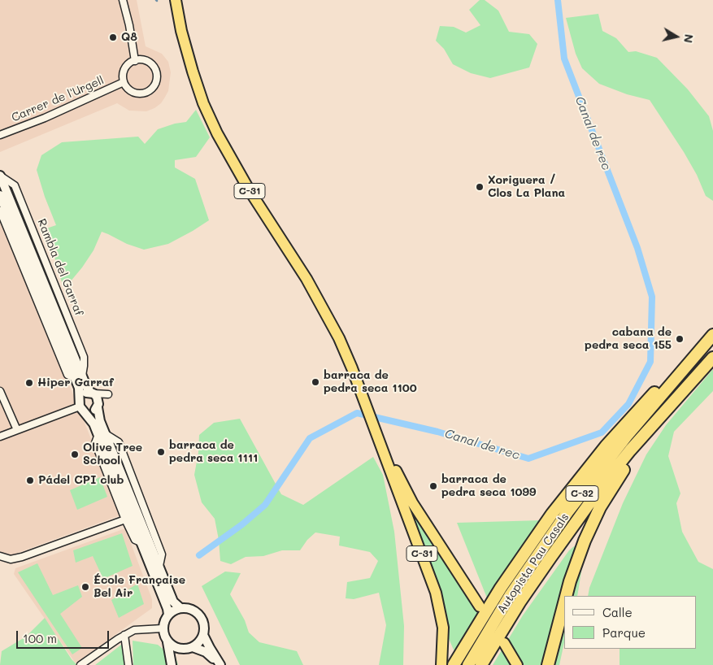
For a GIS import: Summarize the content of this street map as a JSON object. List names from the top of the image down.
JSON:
{
  "streets": {
    "highway": ["C-31", "C-32", "Autopista Pau Casals"],
    "street": ["Carrer de l'Urgell", "Rambla del Garraf"]
  },
  "water": ["Canal de rec"],
  "places": [
    "Q8",
    "Xoriguera / Clos La Plana",
    "cabana de pedra seca 155",
    "barraca de pedra seca 1100",
    "Hiper Garraf",
    "barraca de pedra seca 1111",
    "Olive Tree School",
    "Pádel CPI club",
    "barraca de pedra seca 1099",
    "École Française Bel Air"
  ],
  "legend": ["Calle", "Parque"],
  "scale_bar": "100 m",
  "north": "right"
}
